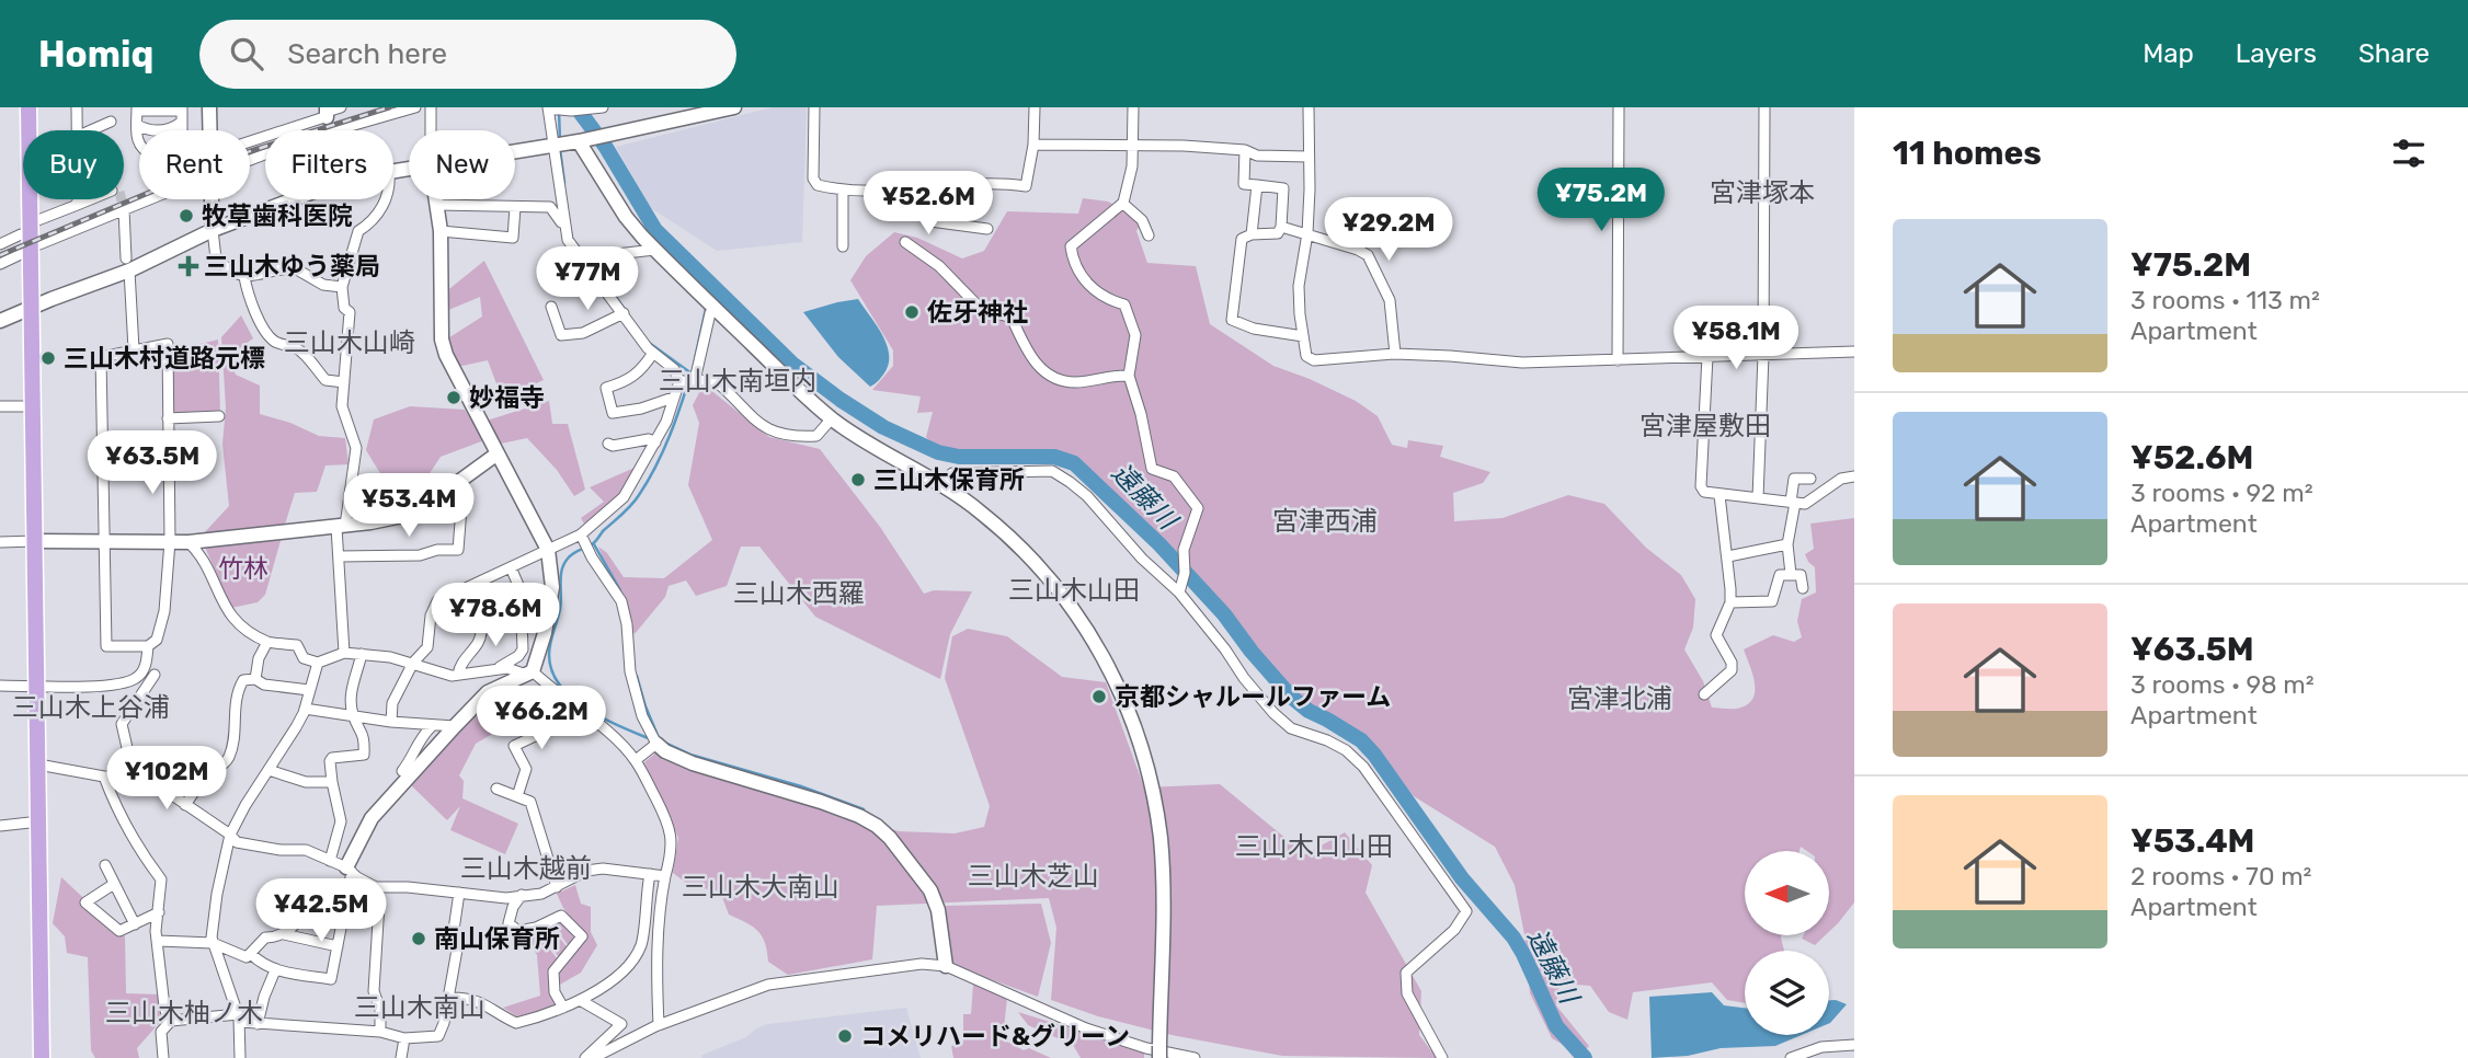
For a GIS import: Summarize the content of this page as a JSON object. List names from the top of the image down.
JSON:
{
  "districts": [
    "宮津塚本",
    "三山木山崎",
    "三山木南垣内",
    "宮津屋敷田",
    "宮津西浦",
    "三山木山田",
    "三山木西羅",
    "宮津北浦",
    "三山木上谷浦",
    "三山木口山田",
    "三山木越前",
    "三山木芝山",
    "三山木大南山",
    "三山木南山",
    "三山木柚ノ木"
  ],
  "water": ["遠藤川"],
  "parks": ["竹林"],
  "places": {
    "other": [
      "牧草歯科医院",
      "佐牙神社",
      "三山木村道路元標",
      "妙福寺",
      "三山木保育所",
      "京都シャルールファーム",
      "南山保育所",
      "コメリハード&グリーン"
    ],
    "health": ["三山木ゆう薬局"]
  },
  "north": "left",
  "page": {
    "header": "Homiq",
    "search": "Search here",
    "nav": ["Map", "Layers", "Share"],
    "heading": "11 homes",
    "chip": [
      "Buy",
      "Rent",
      "Filters",
      "New"
    ],
    "price": [
      "¥75.2M",
      "¥52.6M",
      "¥29.2M",
      "¥77M",
      "¥58.1M",
      "¥63.5M",
      "¥53.4M",
      "¥78.6M",
      "¥66.2M",
      "¥102M",
      "¥42.5M"
    ],
    "list": [
      {
        "name": "¥75.2M",
        "note": "3 rooms · 113 m² · Apartment"
      },
      {
        "name": "¥52.6M",
        "note": "3 rooms · 92 m² · Apartment"
      },
      {
        "name": "¥63.5M",
        "note": "3 rooms · 98 m² · Apartment"
      },
      {
        "name": "¥53.4M",
        "note": "2 rooms · 70 m² · Apartment"
      }
    ]
  }
}
